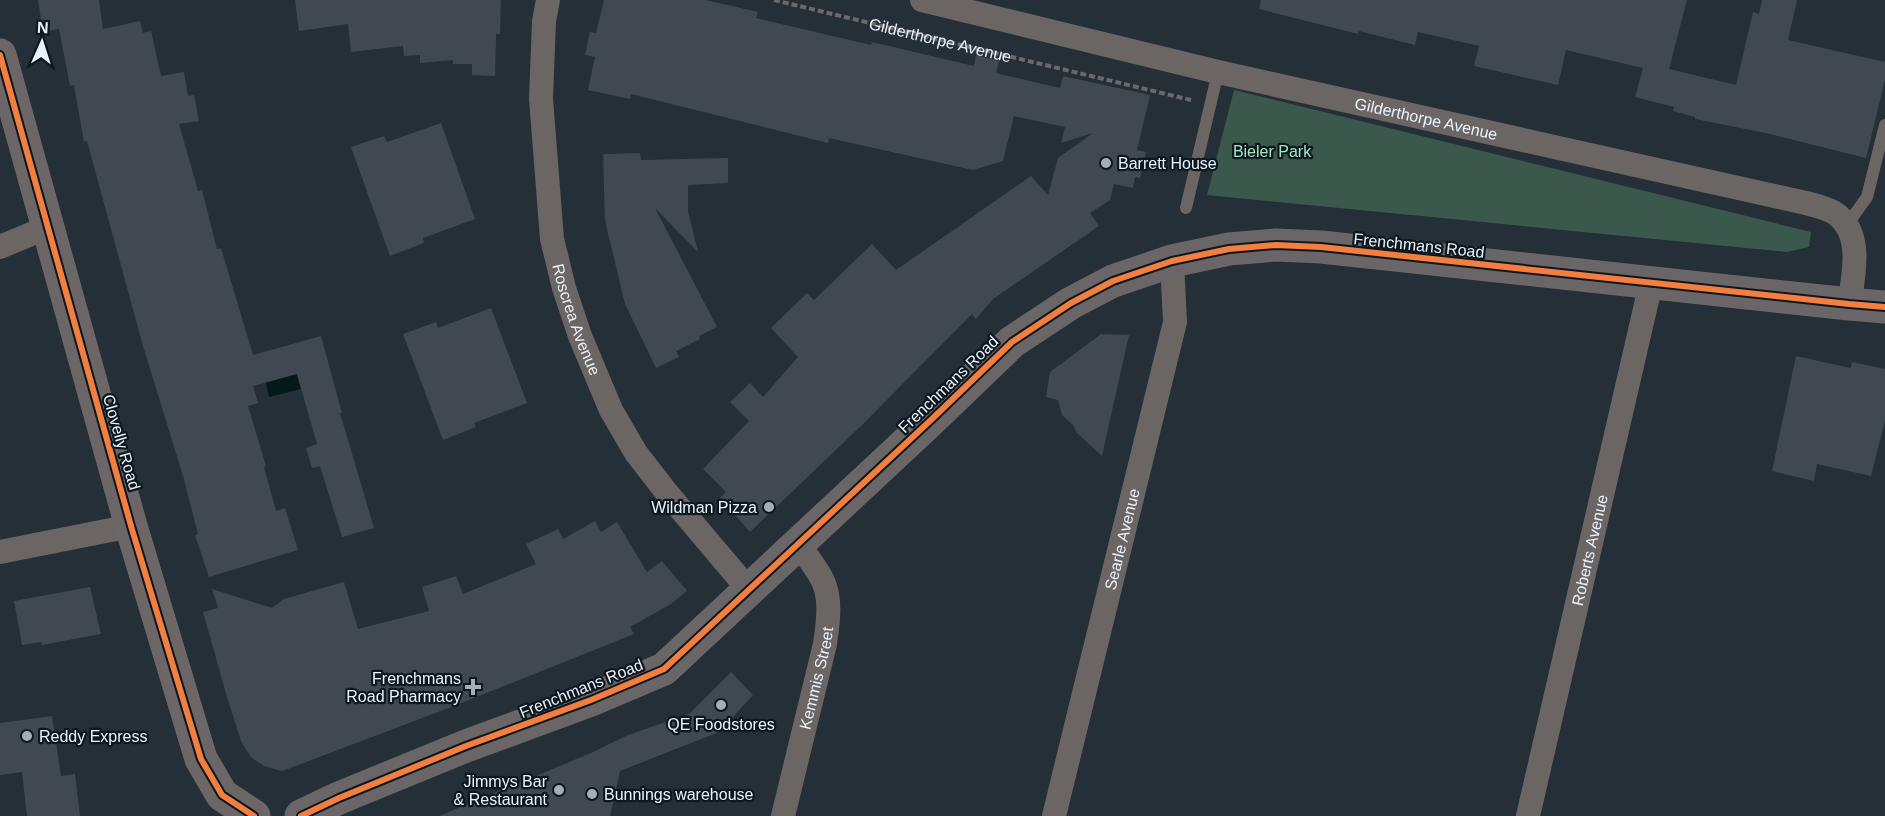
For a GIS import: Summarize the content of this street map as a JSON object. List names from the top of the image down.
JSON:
{
  "streets": {
    "main road": ["Frenchmans Road"],
    "street": [
      "Gilderthorpe Avenue",
      "Roscrea Avenue",
      "Clovelly Road",
      "Searle Avenue",
      "Roberts Avenue",
      "Kemmis Street"
    ]
  },
  "crossings": [
    ["Frenchmans Road", "Roscrea Avenue"],
    ["Frenchmans Road", "Searle Avenue"],
    ["Frenchmans Road", "Roberts Avenue"],
    ["Frenchmans Road", "Kemmis Street"]
  ],
  "parks": ["Bieler Park"],
  "places": {
    "other": [
      "Barrett House",
      "Wildman Pizza",
      "QE Foodstores",
      "Reddy Express",
      "Jimmys Bar & Restaurant",
      "Bunnings warehouse"
    ],
    "health": ["Frenchmans Road Pharmacy"]
  },
  "north": "top"
}
